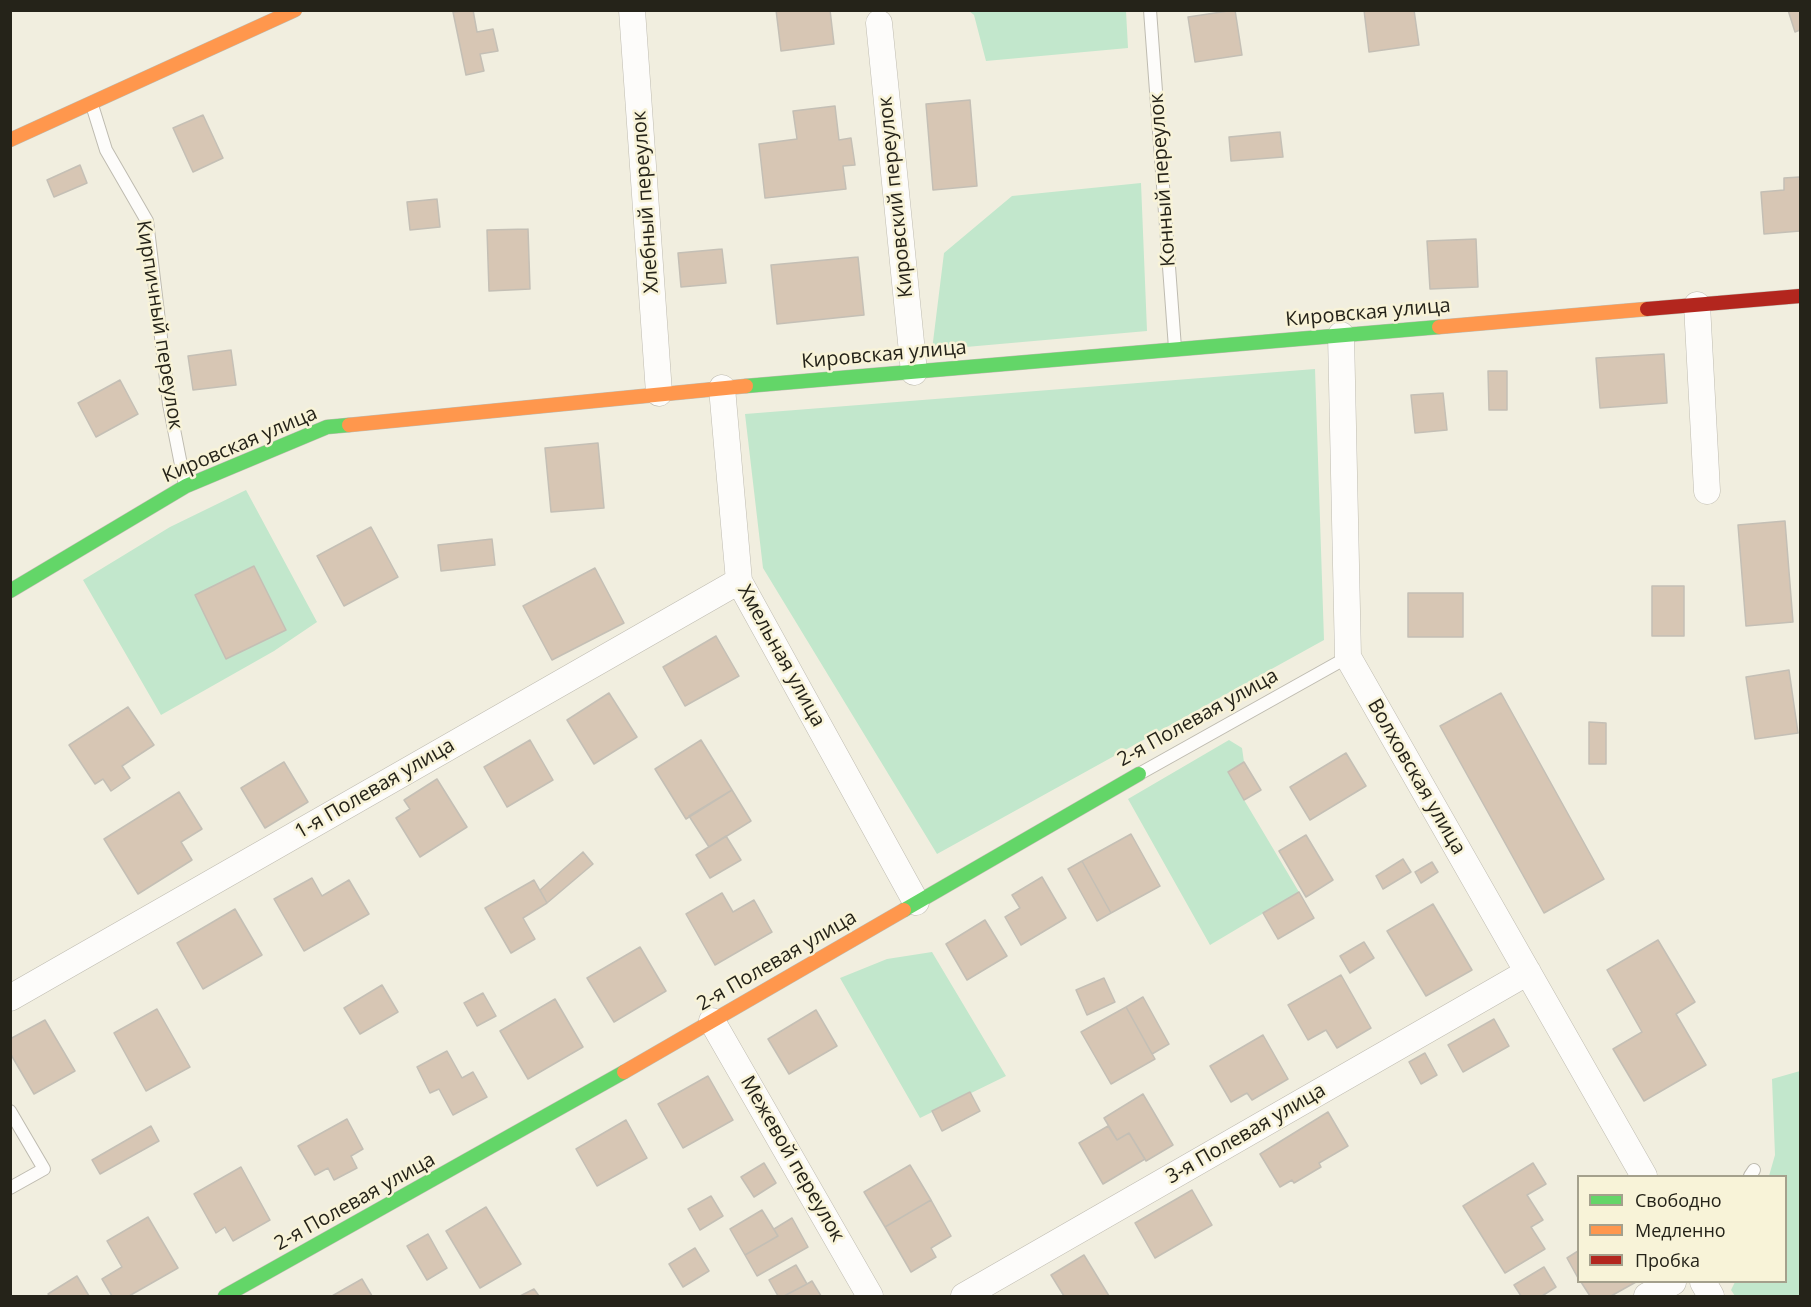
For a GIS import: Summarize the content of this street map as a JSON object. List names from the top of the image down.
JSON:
{
  "streets": {
    "street": [
      "Кировский переулок",
      "Хлебный переулок",
      "Кировская улица",
      "Хмельная улица",
      "2-я Полевая улица",
      "Волховская улица",
      "1-я Полевая улица",
      "3-я Полевая улица",
      "Межевой переулок"
    ],
    "lane": ["Конный переулок", "Кирпичный переулок"]
  },
  "crossings": [
    ["Конный переулок", "Кировская улица"],
    ["Кировский переулок", "Кировская улица"],
    ["Хлебный переулок", "Кировская улица"],
    ["Кировская улица", "Кирпичный переулок"],
    ["Кировская улица", "Хмельная улица"],
    ["Кировская улица", "Волховская улица"],
    ["Хмельная улица", "2-я Полевая улица"],
    ["Хмельная улица", "1-я Полевая улица"],
    ["2-я Полевая улица", "Волховская улица"],
    ["2-я Полевая улица", "Межевой переулок"],
    ["Волховская улица", "3-я Полевая улица"]
  ],
  "legend": ["Свободно", "Медленно", "Пробка"]
}
